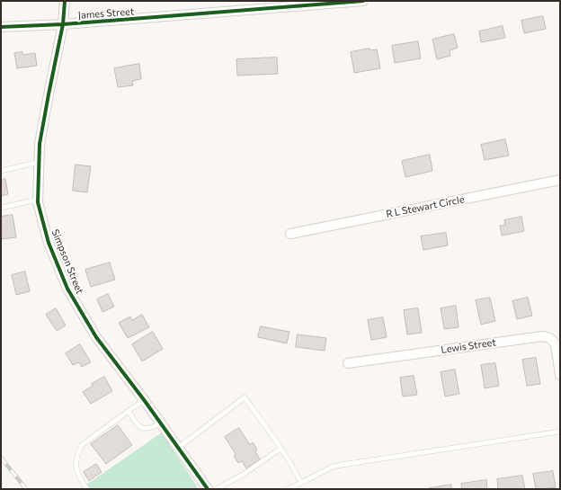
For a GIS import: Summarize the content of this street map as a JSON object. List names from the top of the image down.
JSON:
{
  "streets": {
    "street": [
      "James Street",
      "R L Stewart Circle",
      "Simpson Street",
      "Lewis Street"
    ]
  },
  "crossings": [
    ["James Street", "Simpson Street"]
  ]
}
